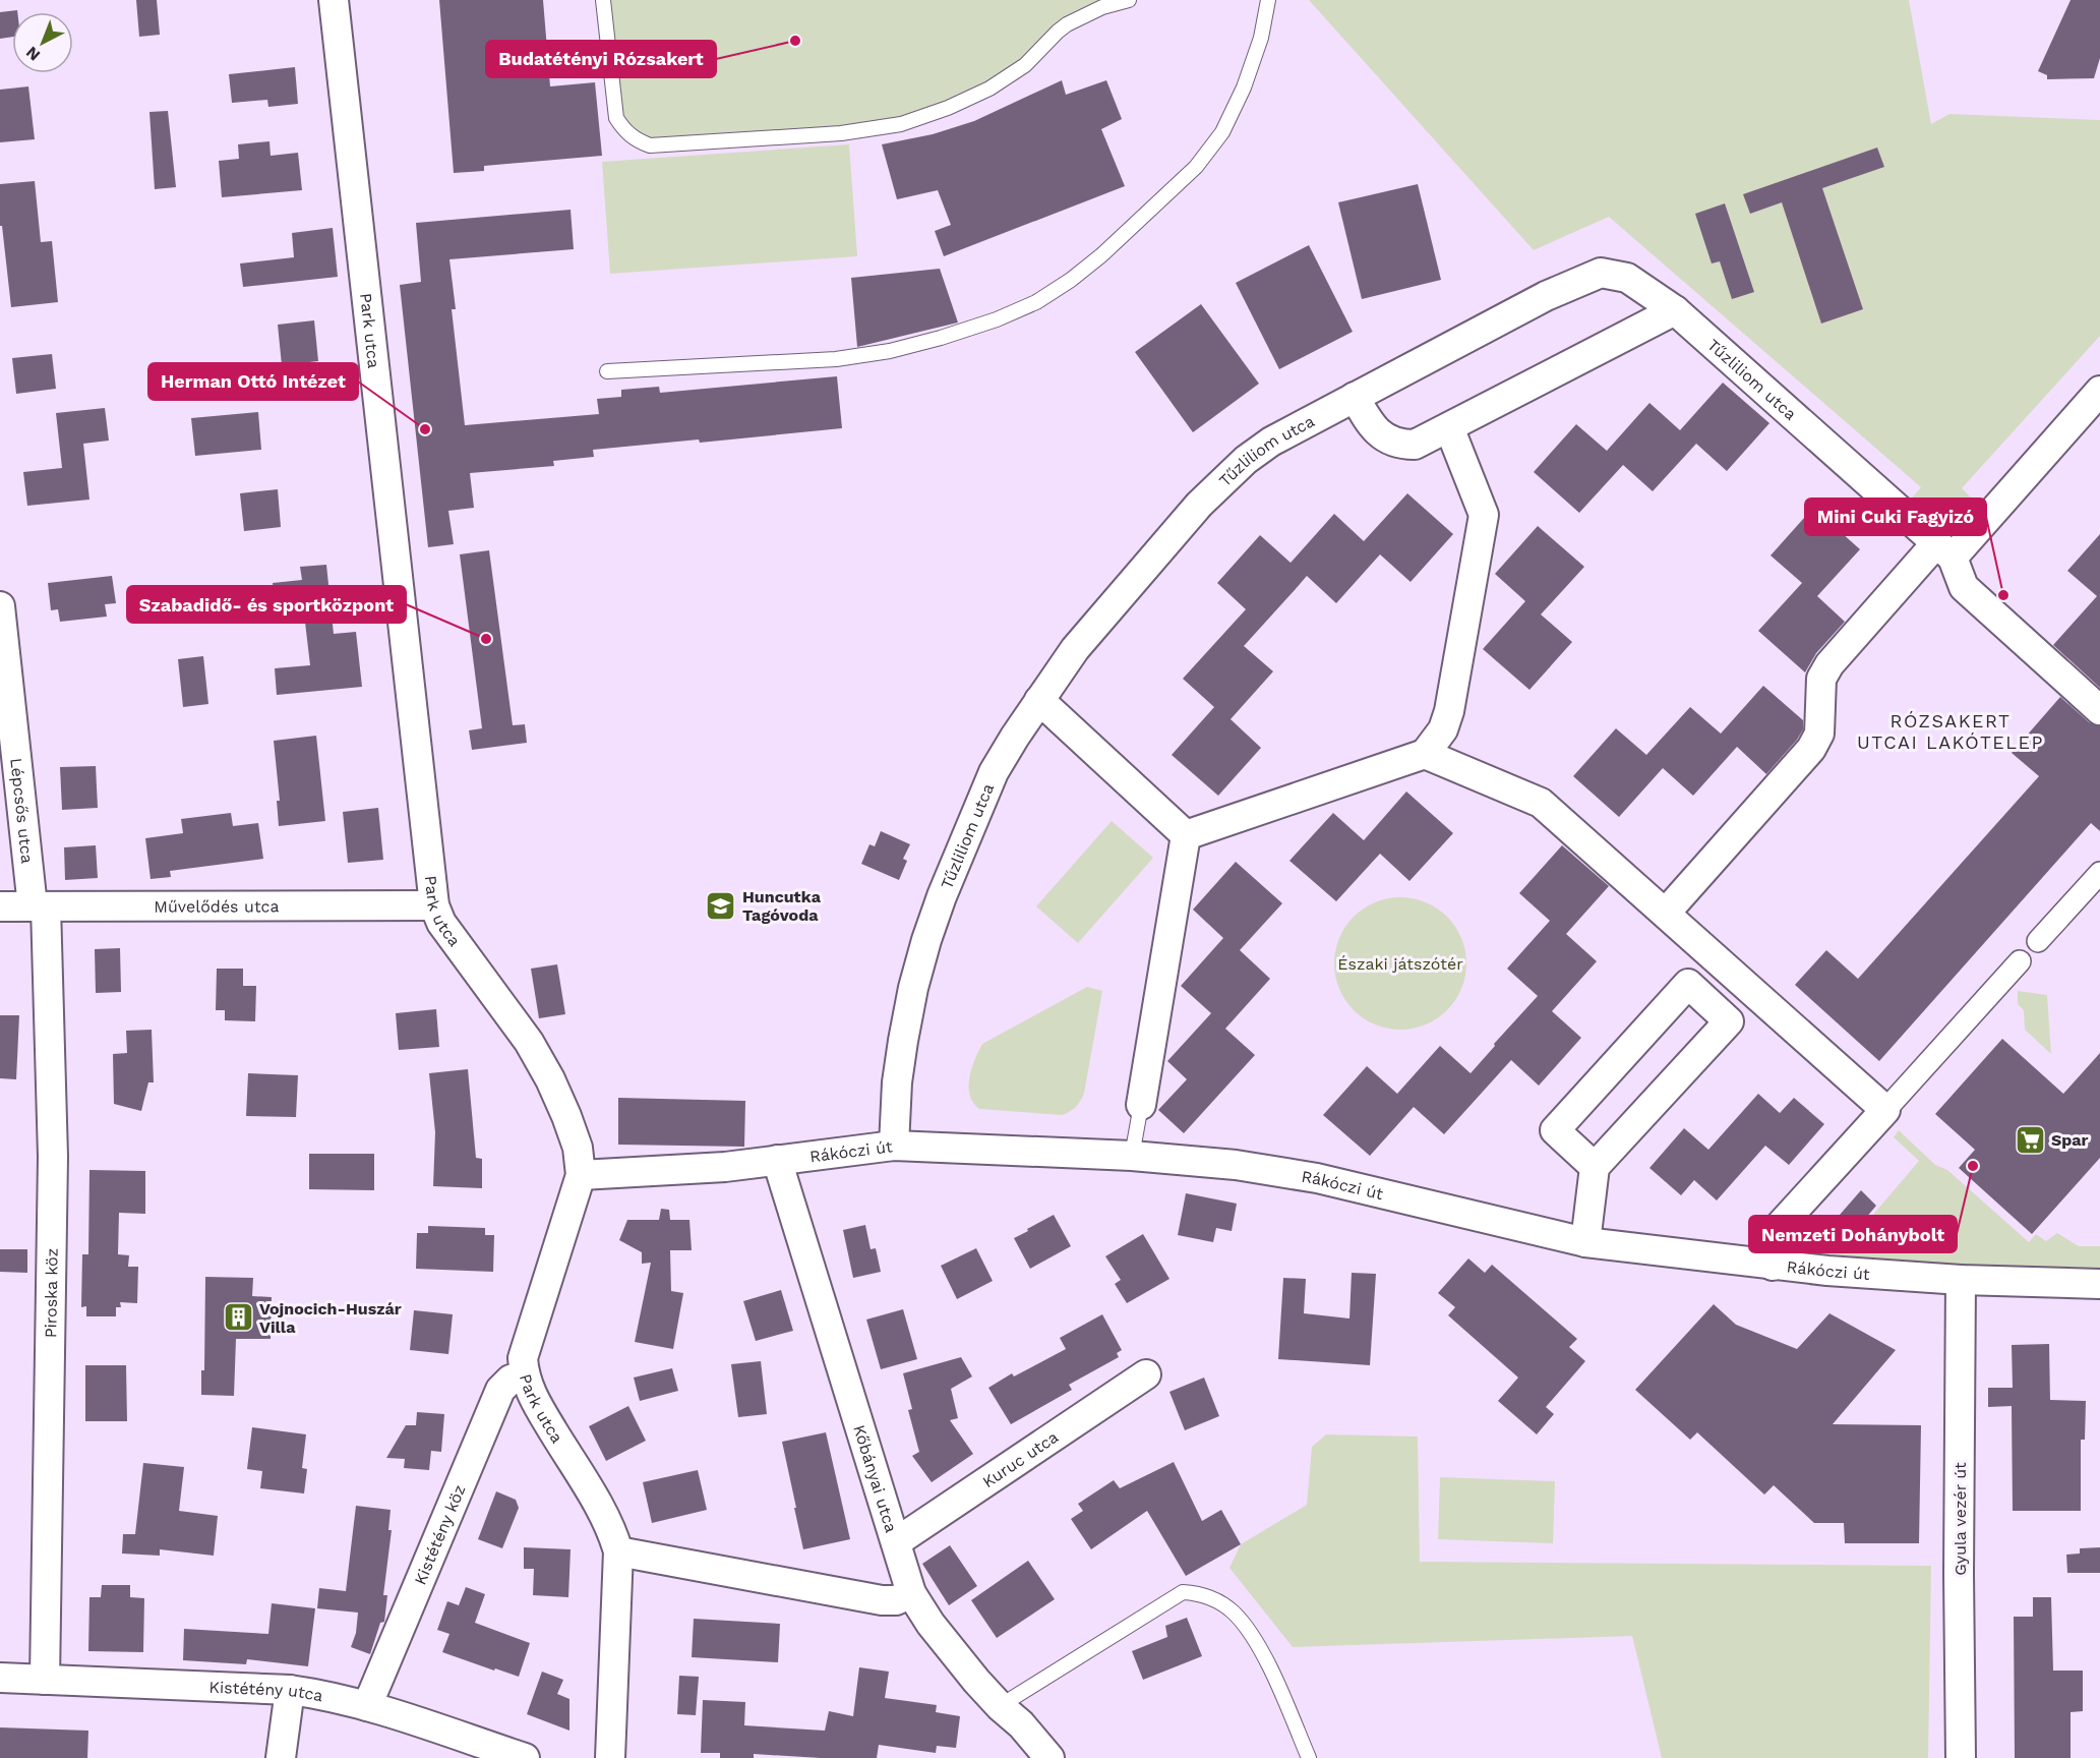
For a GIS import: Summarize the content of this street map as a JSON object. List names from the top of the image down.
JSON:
{
  "streets": {
    "street": [
      "Park utca",
      "Tűzliliom utca",
      "Lépcsős utca",
      "Művelődés utca",
      "Rákóczi út",
      "Piroska köz",
      "Kuruc utca",
      "Kőbányai utca",
      "Gyula vezér út",
      "Kistétény köz",
      "Kistétény utca"
    ]
  },
  "crossings": [
    ["Park utca", "Művelődés utca"],
    ["Park utca", "Rákóczi út"],
    ["Park utca", "Kistétény köz"],
    ["Tűzliliom utca", "Rákóczi út"],
    ["Lépcsős utca", "Művelődés utca"],
    ["Lépcsős utca", "Piroska köz"],
    ["Művelődés utca", "Piroska köz"],
    ["Rákóczi út", "Kőbányai utca"],
    ["Rákóczi út", "Gyula vezér út"],
    ["Piroska köz", "Kistétény utca"],
    ["Kuruc utca", "Kőbányai utca"],
    ["Kistétény köz", "Kistétény utca"]
  ],
  "districts": ["RÓZSAKERT UTCAI LAKÓTELEP"],
  "parks": ["Északi játszótér"],
  "places": {
    "other": [
      "Budatétényi Rózsakert",
      "Herman Ottó Intézet",
      "Mini Cuki Fagyizó",
      "Szabadidő- és sportközpont",
      "Nemzeti Dohánybolt"
    ],
    "school or university": ["Huncutka Tagóvoda"],
    "supermarket": ["Spar"],
    "building": ["Vojnocich-Huszár Villa"]
  },
  "north": "bottom left"
}
